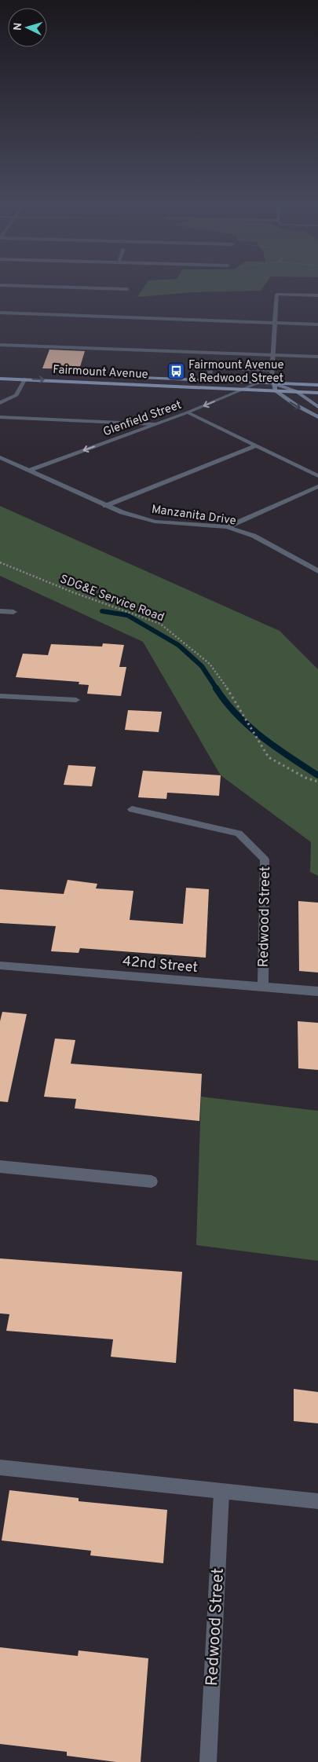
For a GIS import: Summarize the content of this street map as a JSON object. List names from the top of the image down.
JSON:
{
  "streets": {
    "main road": ["Fairmount Avenue"],
    "street": [
      "Glenfield Street",
      "Manzanita Drive",
      "Redwood Street",
      "42nd Street"
    ],
    "path": ["SDG&E Service Road"]
  },
  "crossings": [
    ["Fairmount Avenue", "Glenfield Street"],
    ["Glenfield Street", "Manzanita Drive"],
    ["Redwood Street", "42nd Street"]
  ],
  "places": {
    "bus stop": ["Fairmount Avenue & Redwood Street"]
  },
  "north": "left"
}
